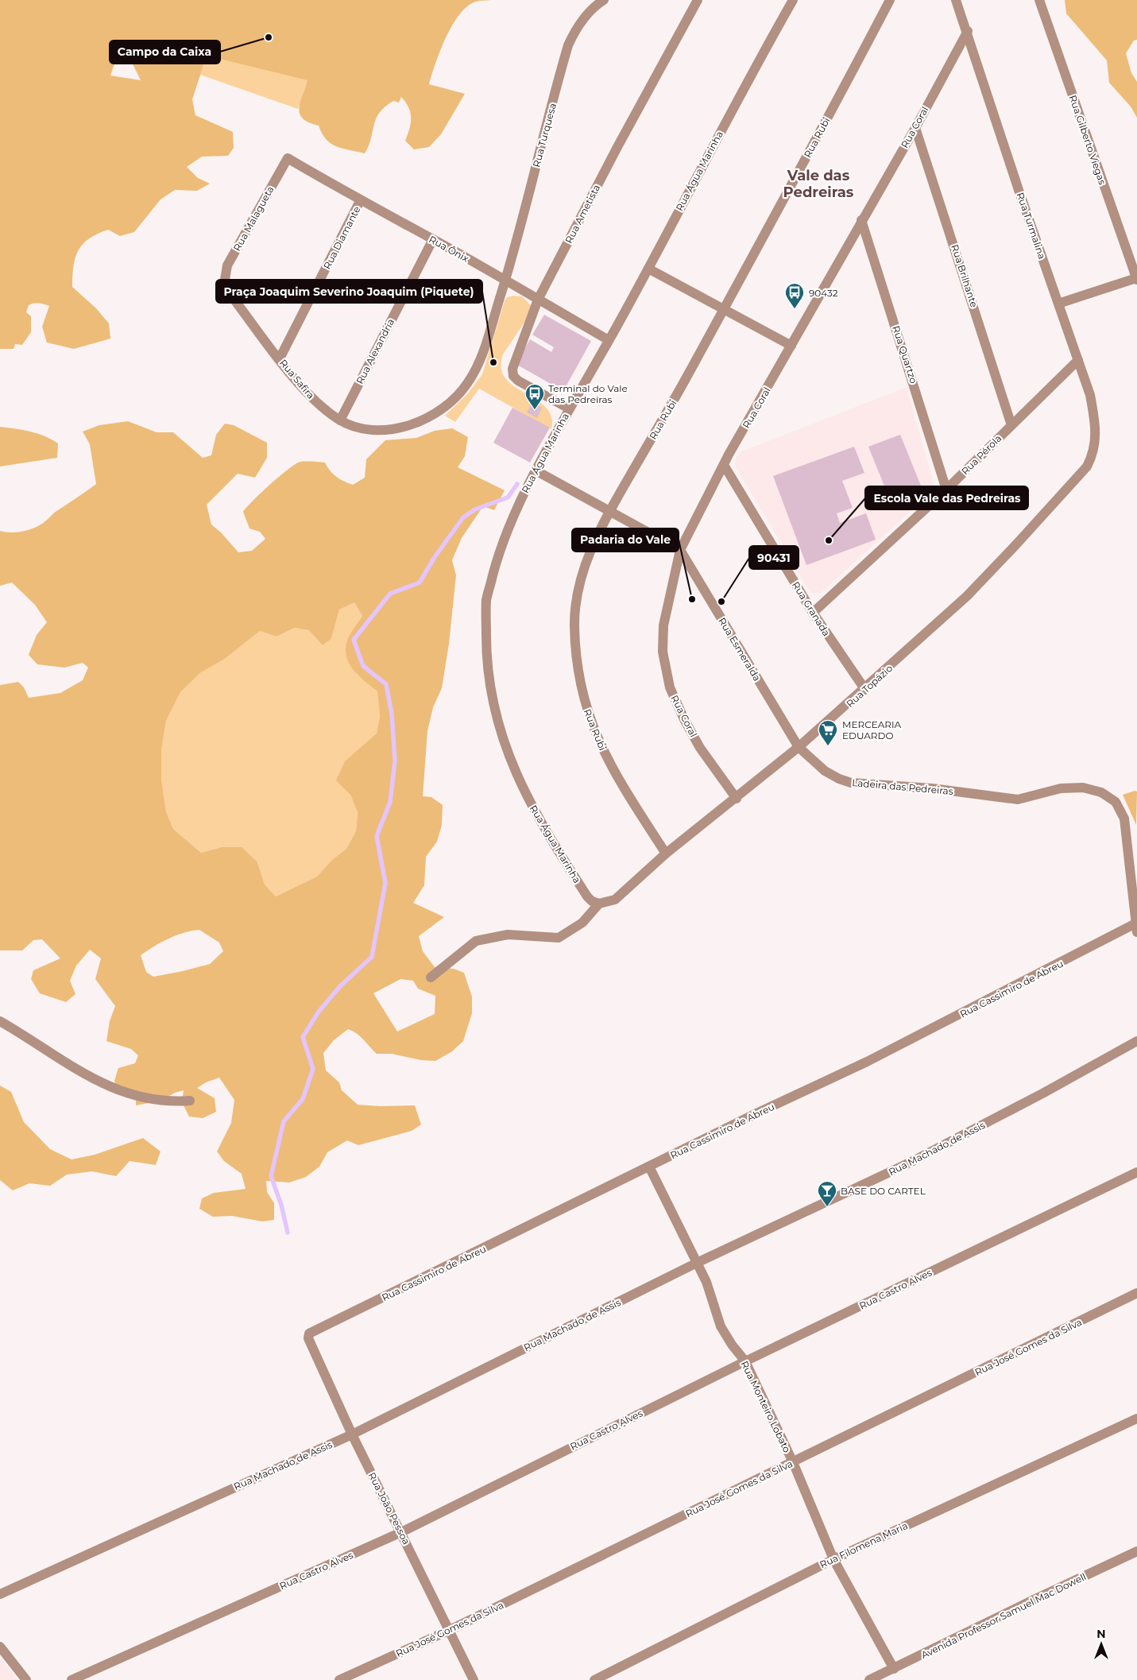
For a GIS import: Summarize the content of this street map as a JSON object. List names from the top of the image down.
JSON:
{
  "streets": {
    "street": [
      "Rua Coral",
      "Rua Turquesa",
      "Rua Rubi",
      "Rua Gilberto Viegas",
      "Rua Água Marinha",
      "Rua Ametista",
      "Rua Malagueta",
      "Rua Turmalina",
      "Rua Diamante",
      "Rua Ônix",
      "Rua Brilhante",
      "Rua Alexandria",
      "Rua Quartzo",
      "Rua Safira",
      "Rua Pérola",
      "Rua Granada",
      "Rua Esmeralda",
      "Rua Topázio",
      "Ladeira das Pedreiras",
      "Rua Cassimiro de Abreu",
      "Rua Machado de Assis",
      "Rua Castro Alves",
      "Rua José Gomes da Silva",
      "Rua Monteiro Lobato",
      "Rua João Pessoa",
      "Rua Filomena Maria",
      "Avenida Professor Samuel Mac Dowell"
    ]
  },
  "crossings": [
    ["Rua Coral", "Rua Turmalina"],
    ["Rua Coral", "Rua Brilhante"],
    ["Rua Coral", "Rua Quartzo"],
    ["Rua Coral", "Rua Granada"],
    ["Rua Coral", "Rua Esmeralda"],
    ["Rua Coral", "Rua Topázio"],
    ["Rua Turquesa", "Rua Ônix"],
    ["Rua Turquesa", "Rua Safira"],
    ["Rua Rubi", "Rua Topázio"],
    ["Rua Água Marinha", "Rua Ametista"],
    ["Rua Água Marinha", "Rua Ônix"],
    ["Rua Água Marinha", "Rua Topázio"],
    ["Rua Ametista", "Rua Ônix"],
    ["Rua Malagueta", "Rua Ônix"],
    ["Rua Malagueta", "Rua Safira"],
    ["Rua Turmalina", "Rua Pérola"],
    ["Rua Turmalina", "Rua Topázio"],
    ["Rua Diamante", "Rua Ônix"],
    ["Rua Diamante", "Rua Safira"],
    ["Rua Ônix", "Rua Alexandria"],
    ["Rua Ônix", "Rua Safira"],
    ["Rua Brilhante", "Rua Pérola"],
    ["Rua Alexandria", "Rua Safira"],
    ["Rua Quartzo", "Rua Pérola"],
    ["Rua Pérola", "Rua Granada"],
    ["Rua Granada", "Rua Topázio"],
    ["Rua Esmeralda", "Rua Topázio"],
    ["Rua Esmeralda", "Ladeira das Pedreiras"],
    ["Rua Topázio", "Ladeira das Pedreiras"],
    ["Ladeira das Pedreiras", "Rua Cassimiro de Abreu"],
    ["Rua Cassimiro de Abreu", "Rua Monteiro Lobato"],
    ["Rua Cassimiro de Abreu", "Rua João Pessoa"],
    ["Rua Machado de Assis", "Rua Monteiro Lobato"],
    ["Rua Machado de Assis", "Rua João Pessoa"],
    ["Rua Castro Alves", "Rua Monteiro Lobato"],
    ["Rua Castro Alves", "Rua João Pessoa"],
    ["Rua José Gomes da Silva", "Rua Monteiro Lobato"],
    ["Rua José Gomes da Silva", "Rua João Pessoa"],
    ["Rua Monteiro Lobato", "Rua Filomena Maria"],
    ["Rua Monteiro Lobato", "Avenida Professor Samuel Mac Dowell"]
  ],
  "districts": ["Vale das Pedreiras"],
  "places": {
    "other": [
      "Campo da Caixa",
      "Praça Joaquim Severino Joaquim (Piquete)",
      "Escola Vale das Pedreiras",
      "Padaria do Vale",
      "90431"
    ],
    "bus stop": ["90432", "Terminal do Vale das Pedreiras"],
    "supermarket": ["MERCEARIA EDUARDO"],
    "bar": ["BASE DO CARTEL"]
  },
  "north": "top"
}
